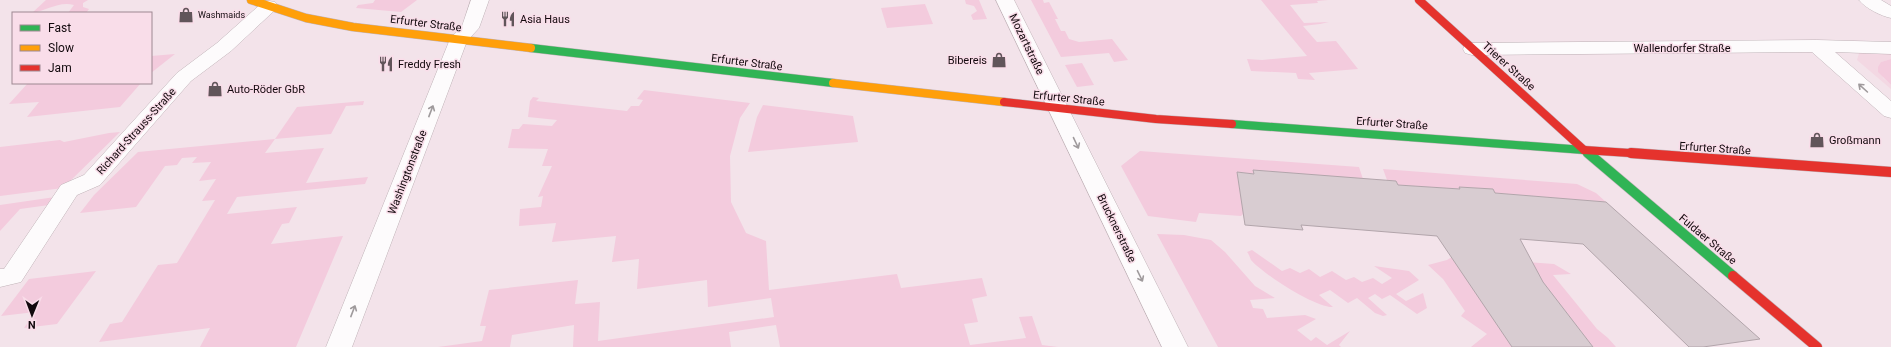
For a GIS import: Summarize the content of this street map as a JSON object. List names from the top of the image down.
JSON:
{
  "streets": {
    "street": [
      "Erfurter Straße",
      "Mozartstraße",
      "Wallendorfer Straße",
      "Trierer Straße",
      "Richard-Strauss-Straße",
      "Washingtonstraße",
      "Brucknerstraße",
      "Fuldaer Straße"
    ]
  },
  "crossings": [
    ["Erfurter Straße", "Mozartstraße"],
    ["Erfurter Straße", "Trierer Straße"],
    ["Erfurter Straße", "Richard-Strauss-Straße"],
    ["Erfurter Straße", "Washingtonstraße"],
    ["Erfurter Straße", "Brucknerstraße"],
    ["Erfurter Straße", "Fuldaer Straße"],
    ["Mozartstraße", "Brucknerstraße"],
    ["Wallendorfer Straße", "Trierer Straße"],
    ["Trierer Straße", "Fuldaer Straße"]
  ],
  "one_way": ["Washingtonstraße", "Brucknerstraße"],
  "places": {
    "shop": [
      "Washmaids",
      "Bibereis",
      "Auto-Röder GbR",
      "Großmann"
    ],
    "restaurant": ["Asia Haus", "Freddy Fresh"]
  },
  "legend": ["Fast", "Slow", "Jam"],
  "north": "bottom"
}
